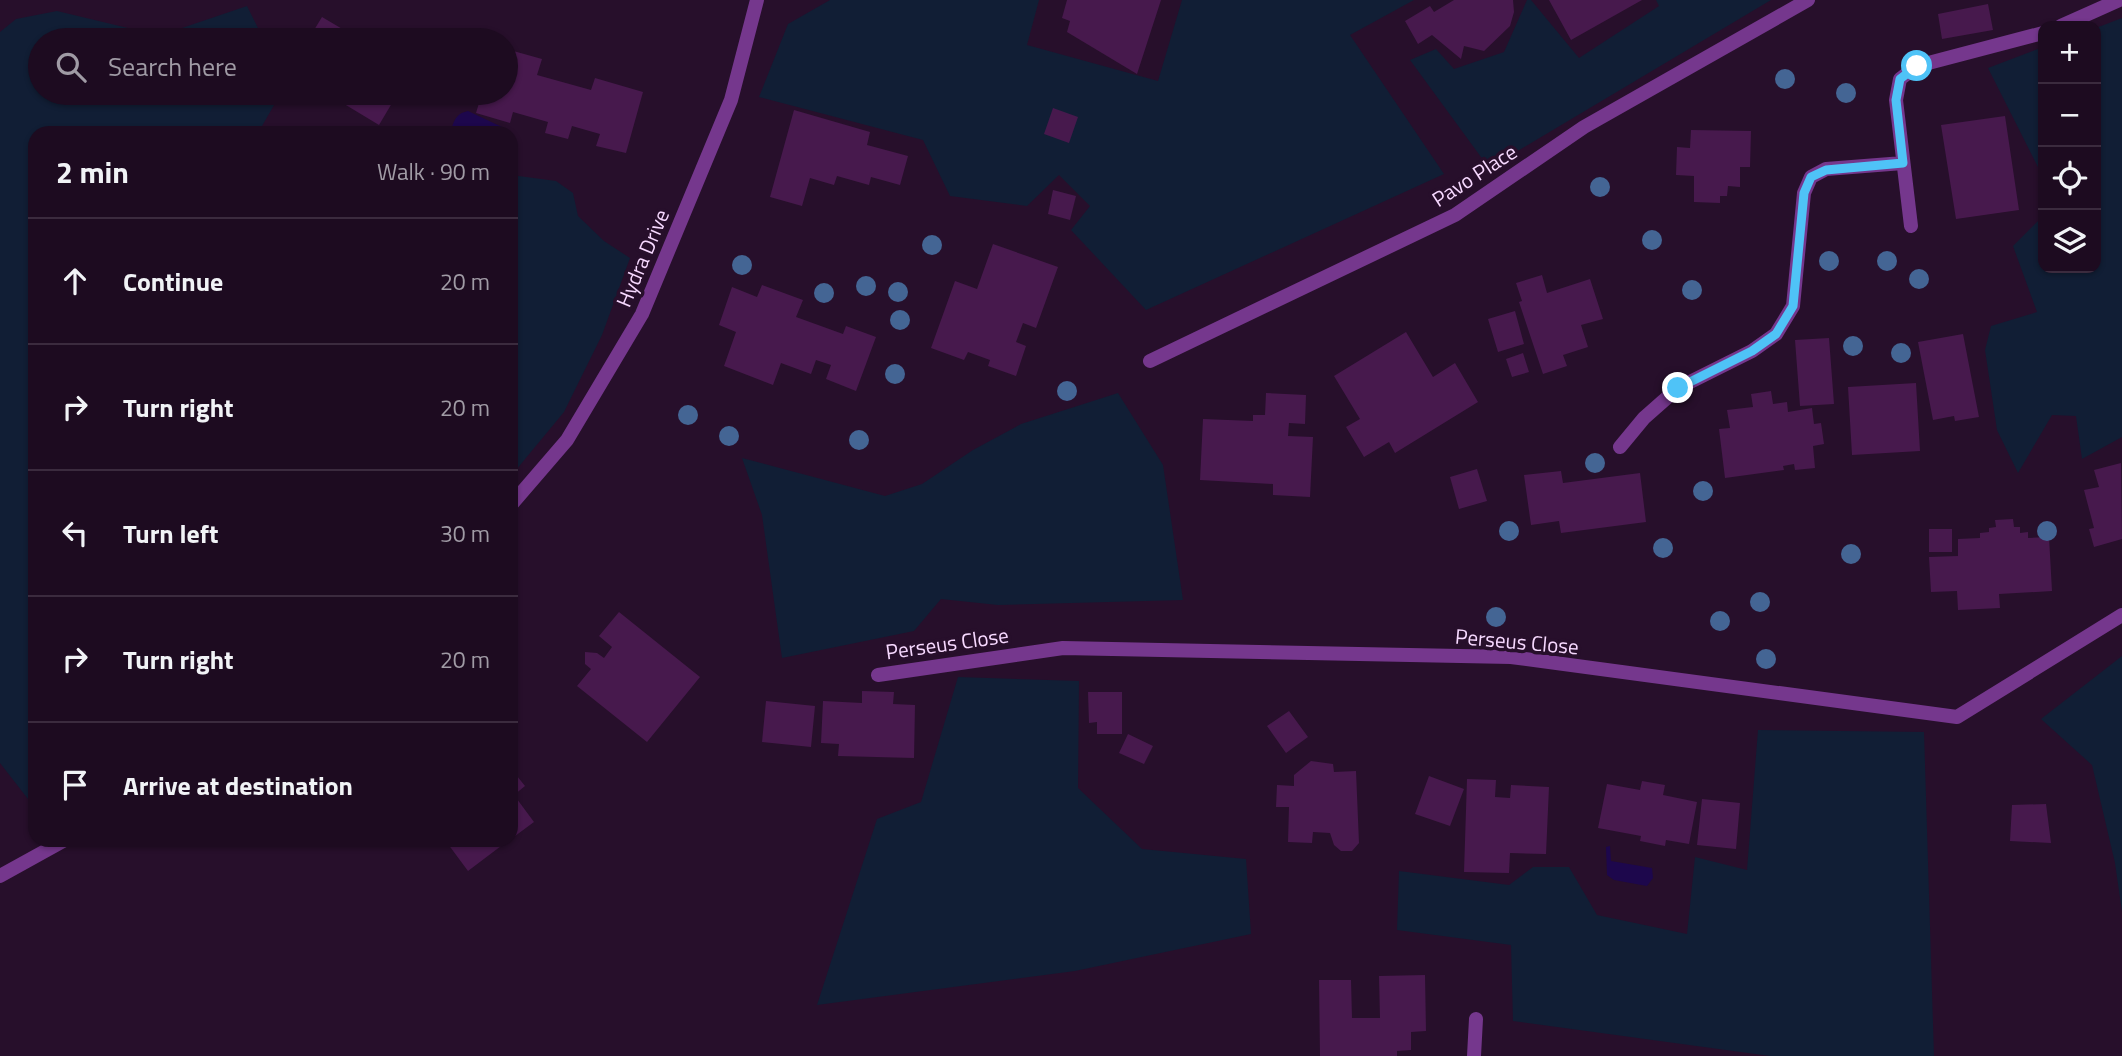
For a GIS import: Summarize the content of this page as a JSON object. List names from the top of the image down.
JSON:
{
  "streets": {
    "street": ["Pavo Place", "Hydra Drive", "Perseus Close"]
  },
  "page": {
    "map_buttons": ["+", "−"],
    "search": "Search here",
    "heading": ["2 min", "Walk · 90 m"],
    "list": [
      ["Continue", "20 m"],
      ["Turn right", "20 m"],
      ["Turn left", "30 m"],
      ["Turn right", "20 m"],
      "Arrive at destination"
    ]
  }
}
